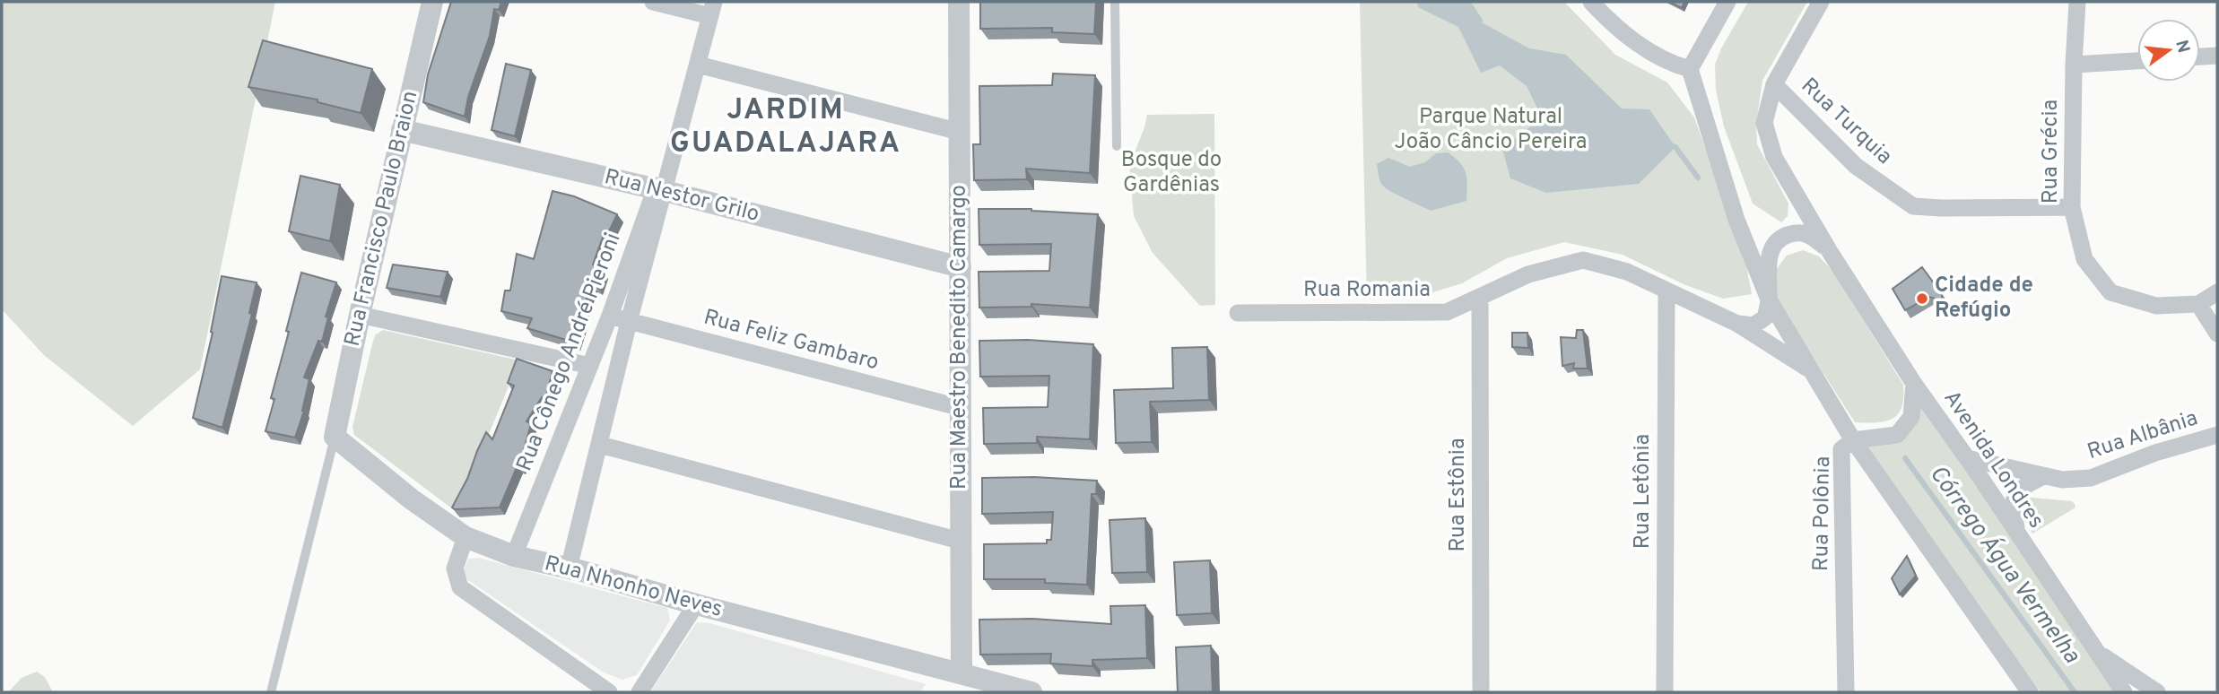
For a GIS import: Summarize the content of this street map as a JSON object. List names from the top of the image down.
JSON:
{
  "streets": {
    "street": [
      "Rua Turquia",
      "Rua Grécia",
      "Rua Nestor Grilo",
      "Rua Francisco Paulo Braion",
      "Rua Romania",
      "Rua Maestro Benedito Camargo",
      "Rua Feliz Gambaro",
      "Rua Cônego André Pieroni",
      "Rua Albânia",
      "Avenida Londres",
      "Rua Letônia",
      "Rua Estônia",
      "Rua Polônia",
      "Rua Nhonho Neves"
    ]
  },
  "crossings": [
    ["Rua Turquia", "Rua Grécia"],
    ["Rua Turquia", "Avenida Londres"],
    ["Rua Nestor Grilo", "Rua Francisco Paulo Braion"],
    ["Rua Nestor Grilo", "Rua Maestro Benedito Camargo"],
    ["Rua Nestor Grilo", "Rua Cônego André Pieroni"],
    ["Rua Francisco Paulo Braion", "Rua Nhonho Neves"],
    ["Rua Romania", "Rua Letônia"],
    ["Rua Romania", "Rua Estônia"],
    ["Rua Maestro Benedito Camargo", "Rua Feliz Gambaro"],
    ["Rua Maestro Benedito Camargo", "Rua Nhonho Neves"],
    ["Rua Feliz Gambaro", "Rua Cônego André Pieroni"],
    ["Rua Cônego André Pieroni", "Rua Nhonho Neves"],
    ["Rua Albânia", "Avenida Londres"],
    ["Avenida Londres", "Rua Polônia"]
  ],
  "districts": ["JARDIM GUADALAJARA"],
  "water": ["Córrego Água Vermelha"],
  "parks": ["Parque Natural João Câncio Pereira", "Bosque do Gardênias"],
  "places": ["Cidade de Refúgio"],
  "north": "right"
}
